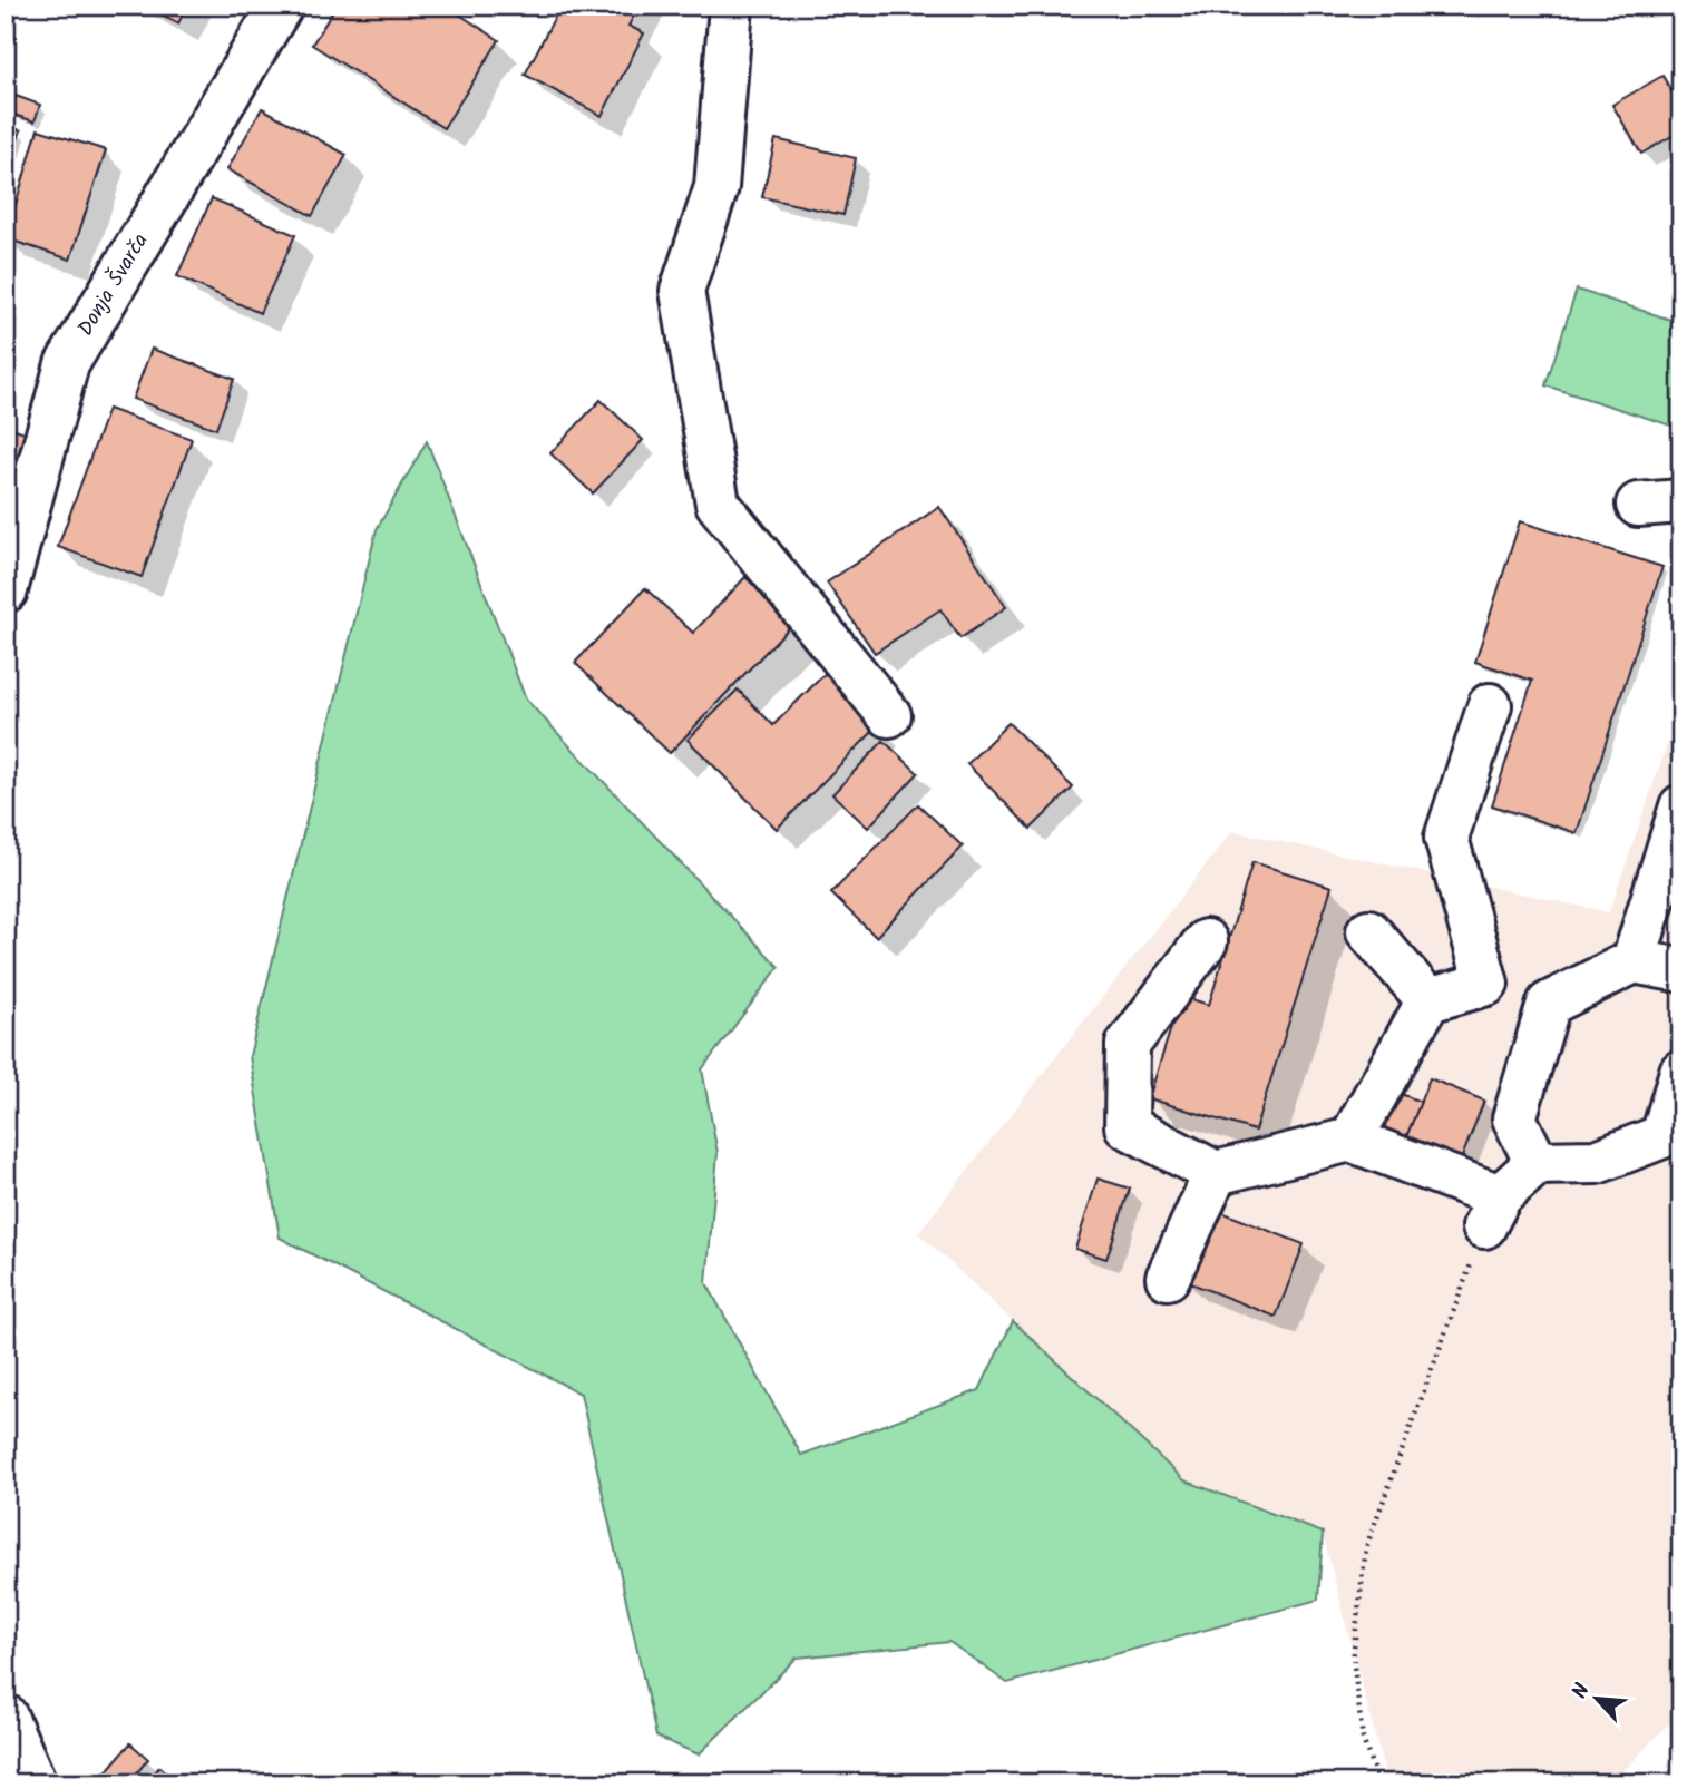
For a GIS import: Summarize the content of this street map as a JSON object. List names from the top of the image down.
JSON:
{
  "streets": {
    "street": ["Donja Švarča"]
  },
  "north": "top left"
}
